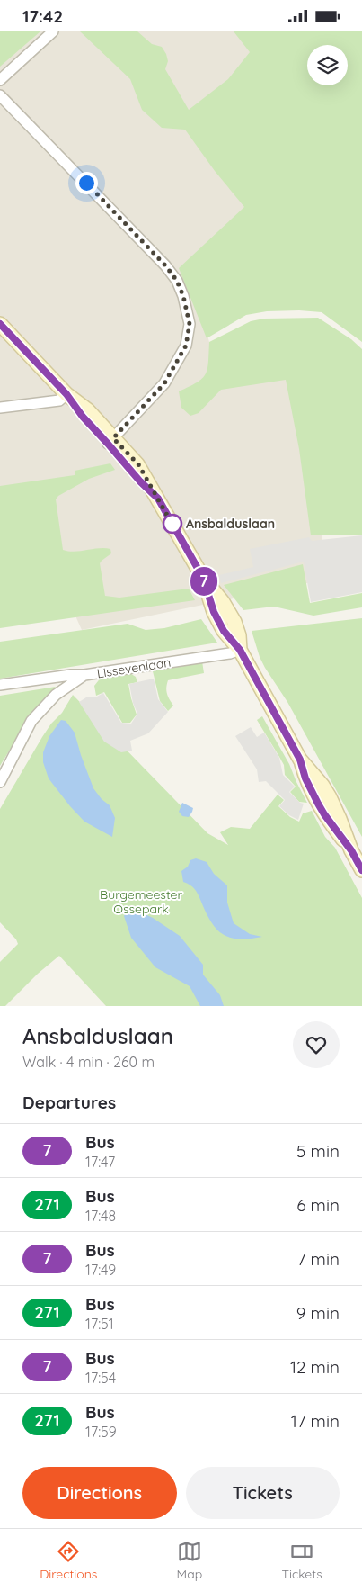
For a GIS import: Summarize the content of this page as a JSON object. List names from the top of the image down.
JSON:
{
  "streets": {
    "street": ["Lissevenlaan"]
  },
  "parks": ["Burgemeester Ossepark"],
  "places": ["Ansbalduslaan"],
  "lines": ["bus line 7"],
  "page": {
    "status": "17:42",
    "on_map": "7",
    "heading": [
      ["Ansbalduslaan", "Walk · 4 min · 260 m"],
      "Departures"
    ],
    "list": [
      {
        "mark": "7",
        "name": "Bus",
        "note": "17:47",
        "value": "5 min"
      },
      {
        "mark": "271",
        "name": "Bus",
        "note": "17:48",
        "value": "6 min"
      },
      {
        "mark": "7",
        "name": "Bus",
        "note": "17:49",
        "value": "7 min"
      },
      {
        "mark": "271",
        "name": "Bus",
        "note": "17:51",
        "value": "9 min"
      },
      {
        "mark": "7",
        "name": "Bus",
        "note": "17:54",
        "value": "12 min"
      },
      {
        "mark": "271",
        "name": "Bus",
        "note": "17:59",
        "value": "17 min"
      }
    ],
    "buttons": ["Directions", "Tickets"],
    "tabs": ["Directions", "Map", "Tickets"]
  }
}
